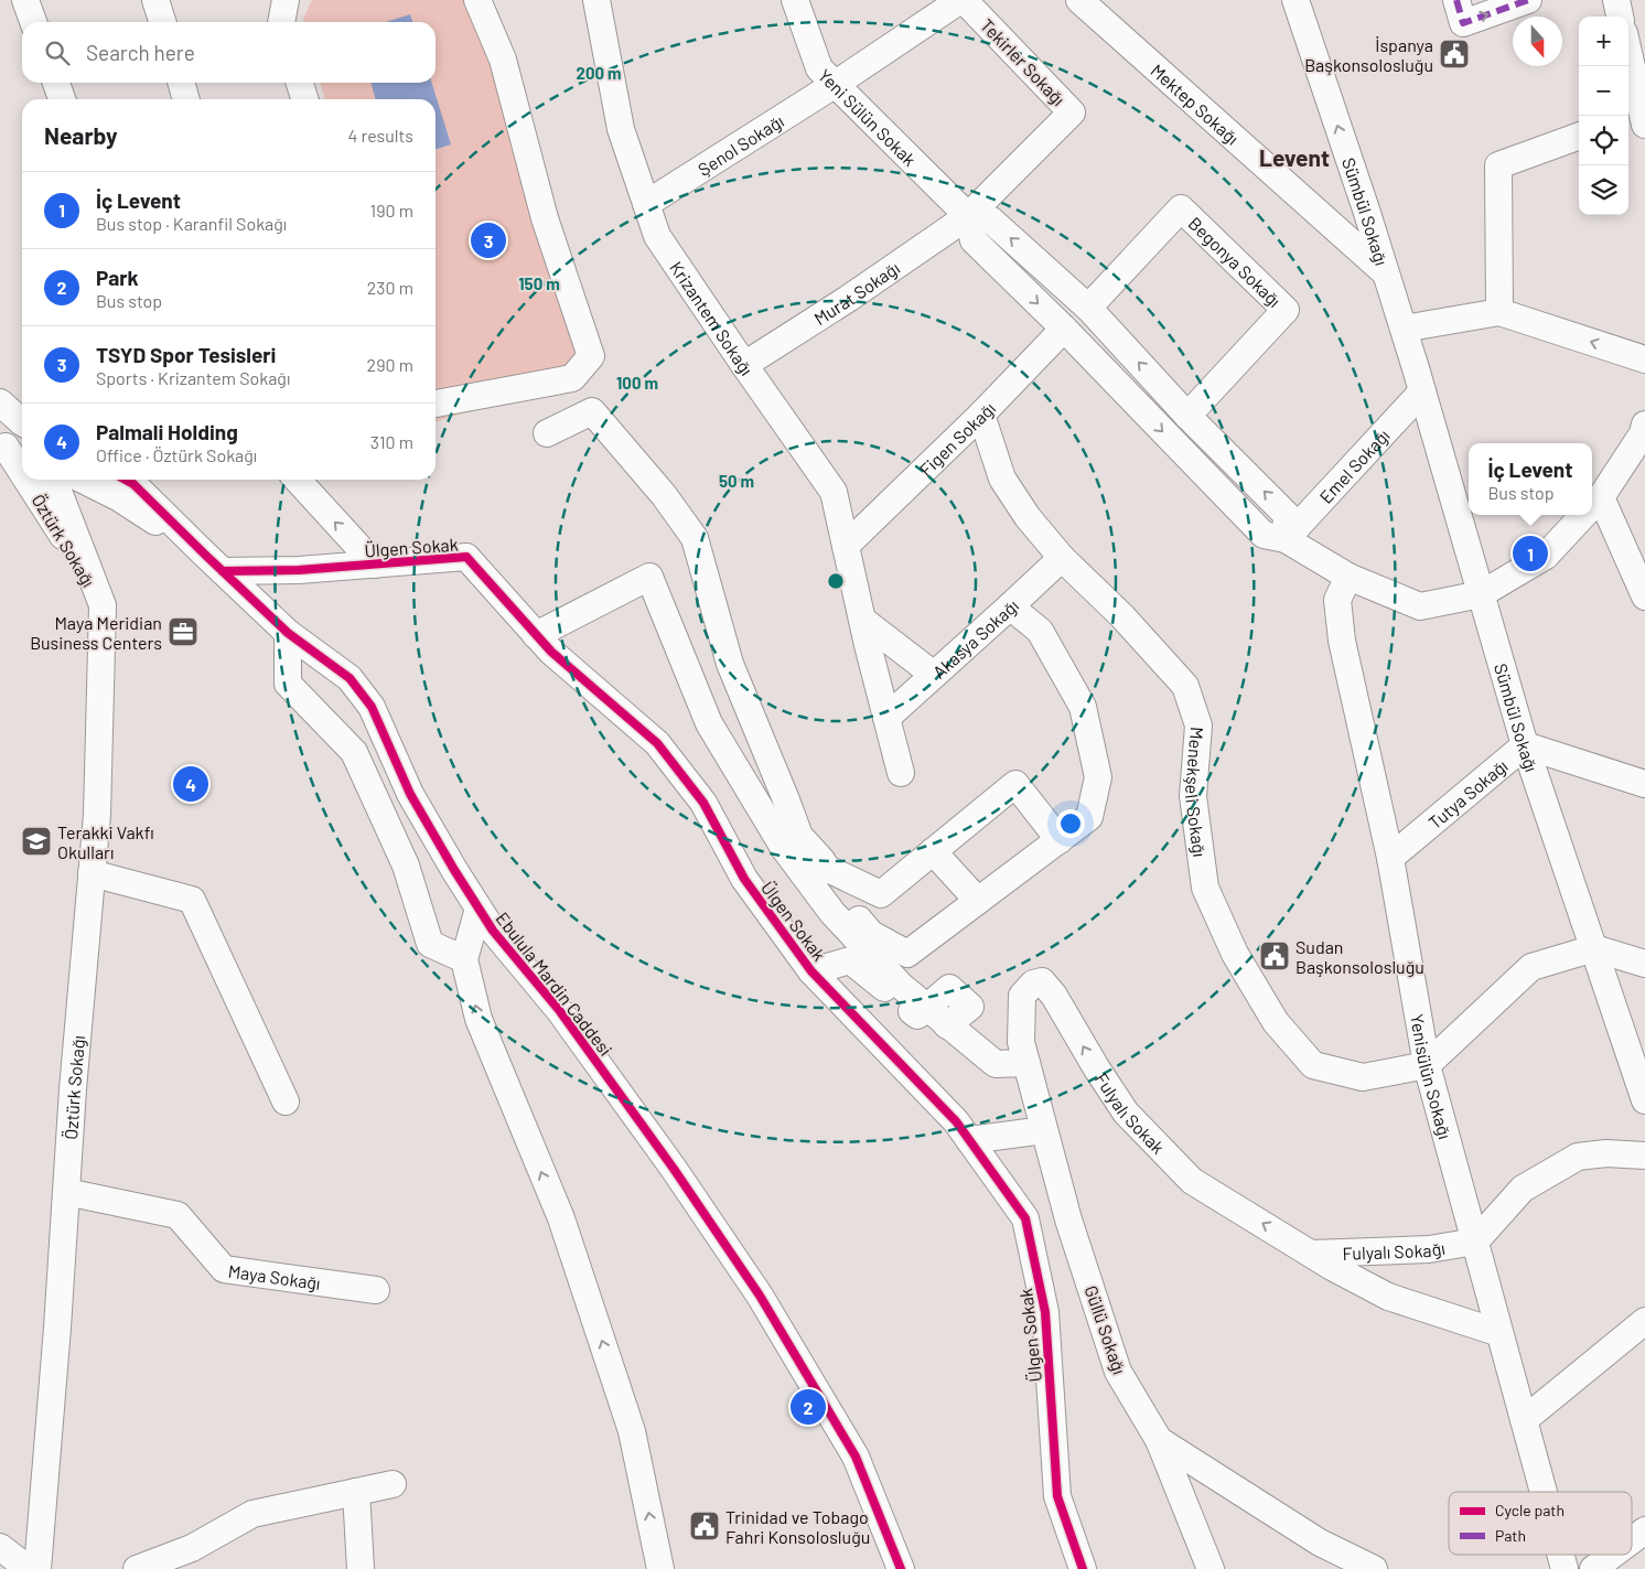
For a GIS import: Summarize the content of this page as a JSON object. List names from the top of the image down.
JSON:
{
  "streets": {
    "street": [
      "Tekirler Sokağı",
      "Mektep Sokağı",
      "Yeni Sülün Sokak",
      "Şenol Sokağı",
      "Sümbül Sokağı",
      "Begonya Sokağı",
      "Murat Sokağı",
      "Krizantem Sokağı",
      "Figen Sokağı",
      "Emel Sokağı",
      "Öztürk Sokağı",
      "Ülgen Sokak",
      "Akasya Sokağı",
      "Menekşeli Sokağı",
      "Tutya Sokağı",
      "Ebulula Mardin Caddesi",
      "Yenisülün Sokağı",
      "Fulyalı Sokak",
      "Fulyalı Sokağı",
      "Maya Sokağı",
      "Güllü Sokağı"
    ]
  },
  "crossings": [
    ["Tekirler Sokağı", "Yeni Sülün Sokak"],
    ["Tekirler Sokağı", "Şenol Sokağı"],
    ["Tekirler Sokağı", "Murat Sokağı"],
    ["Mektep Sokağı", "Sümbül Sokağı"],
    ["Yeni Sülün Sokak", "Şenol Sokağı"],
    ["Yeni Sülün Sokak", "Murat Sokağı"],
    ["Şenol Sokağı", "Krizantem Sokağı"],
    ["Sümbül Sokağı", "Emel Sokağı"],
    ["Sümbül Sokağı", "Tutya Sokağı"],
    ["Murat Sokağı", "Krizantem Sokağı"],
    ["Krizantem Sokağı", "Figen Sokağı"],
    ["Krizantem Sokağı", "Akasya Sokağı"],
    ["Figen Sokağı", "Menekşeli Sokağı"],
    ["Öztürk Sokağı", "Maya Sokağı"],
    ["Ülgen Sokak", "Ebulula Mardin Caddesi"],
    ["Akasya Sokağı", "Menekşeli Sokağı"],
    ["Menekşeli Sokağı", "Yenisülün Sokağı"],
    ["Tutya Sokağı", "Yenisülün Sokağı"],
    ["Yenisülün Sokağı", "Fulyalı Sokağı"],
    ["Fulyalı Sokak", "Fulyalı Sokağı"],
    ["Fulyalı Sokak", "Güllü Sokağı"]
  ],
  "districts": ["Levent"],
  "places": {
    "public building": ["İspanya Başkonsolosluğu", "Sudan Başkonsolosluğu", "Trinidad ve Tobago Fahri Konsolosluğu"],
    "office": ["Maya Meridian Business Centers"],
    "school or university": ["Terakki Vakfı Okulları"]
  },
  "legend": ["Cycle path", "Path"],
  "north": "bottom",
  "page": {
    "map_buttons": ["+", "−"],
    "search": "Search here",
    "heading": ["Nearby", "4 results"],
    "list": [
      {
        "mark": "1",
        "name": "İç Levent",
        "note": "Bus stop · Karanfil Sokağı",
        "value": "190 m"
      },
      {
        "mark": "2",
        "name": "Park",
        "note": "Bus stop",
        "value": "230 m"
      },
      {
        "mark": "3",
        "name": "TSYD Spor Tesisleri",
        "note": "Sports · Krizantem Sokağı",
        "value": "290 m"
      },
      {
        "mark": "4",
        "name": "Palmali Holding",
        "note": "Office · Öztürk Sokağı",
        "value": "310 m"
      }
    ],
    "pins": [
      "3",
      "1",
      "4",
      "2"
    ],
    "popup": ["İç Levent", "Bus stop"]
  },
  "rings": [
    "200 m",
    "150 m",
    "100 m",
    "50 m"
  ]
}
